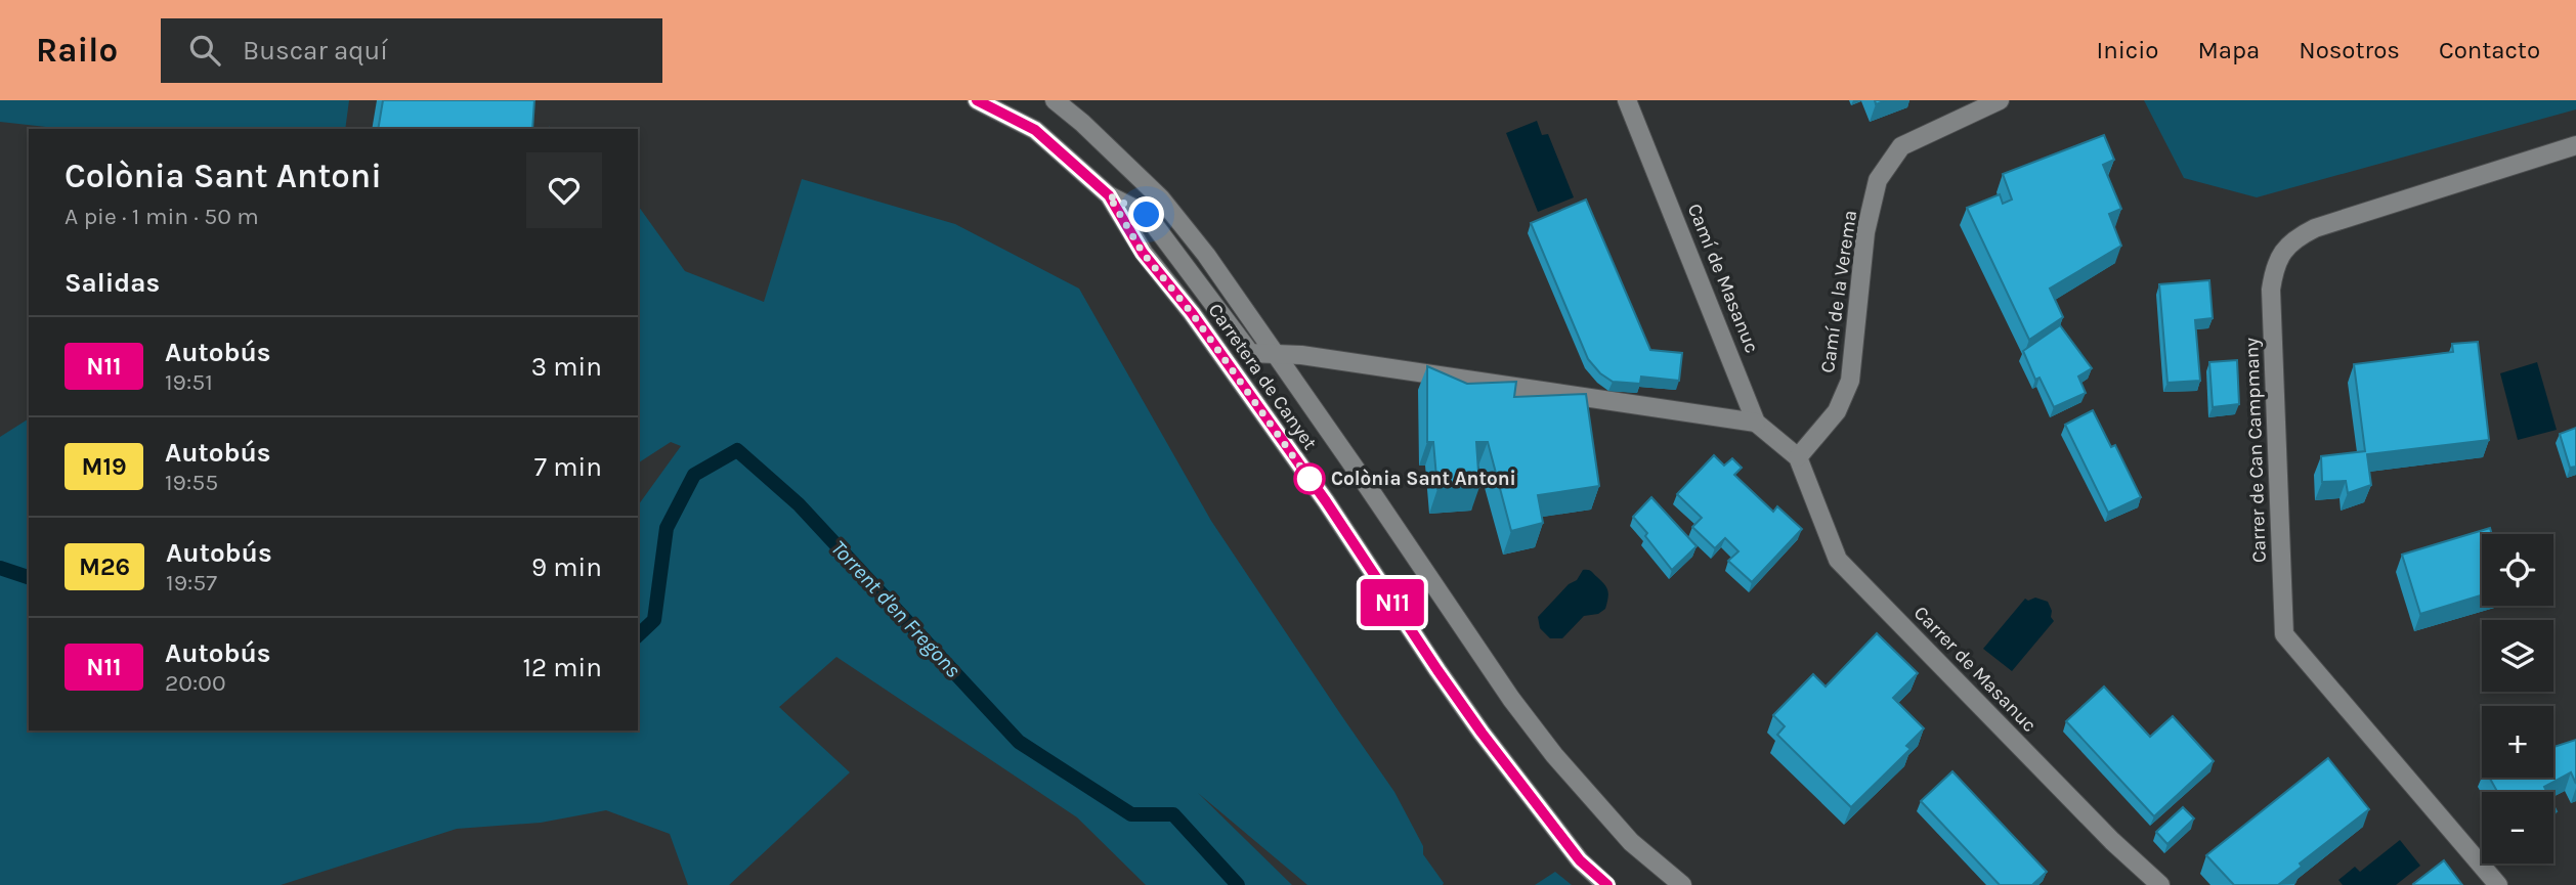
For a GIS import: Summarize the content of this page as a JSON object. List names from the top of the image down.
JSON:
{
  "streets": {
    "street": [
      "Camí de Masanuc",
      "Camí de la Verema",
      "Carretera de Canyet",
      "Carrer de Can Campmany",
      "Carrer de Masanuc"
    ]
  },
  "crossings": [
    ["Camí de Masanuc", "Camí de la Verema"],
    ["Camí de Masanuc", "Carrer de Masanuc"],
    ["Camí de la Verema", "Carrer de Masanuc"]
  ],
  "water": ["Torrent d'en Fregons"],
  "places": ["Colònia Sant Antoni"],
  "lines": ["bus line N11"],
  "page": {
    "header": "Railo",
    "search": "Buscar aquí",
    "nav": [
      "Inicio",
      "Mapa",
      "Nosotros",
      "Contacto"
    ],
    "on_map": "N11",
    "heading": [
      ["Colònia Sant Antoni", "A pie · 1 min · 50 m"],
      "Salidas"
    ],
    "list": [
      {
        "mark": "N11",
        "name": "Autobús",
        "note": "19:51",
        "value": "3 min"
      },
      {
        "mark": "M19",
        "name": "Autobús",
        "note": "19:55",
        "value": "7 min"
      },
      {
        "mark": "M26",
        "name": "Autobús",
        "note": "19:57",
        "value": "9 min"
      },
      {
        "mark": "N11",
        "name": "Autobús",
        "note": "20:00",
        "value": "12 min"
      }
    ],
    "map_buttons": ["+", "−"]
  }
}
